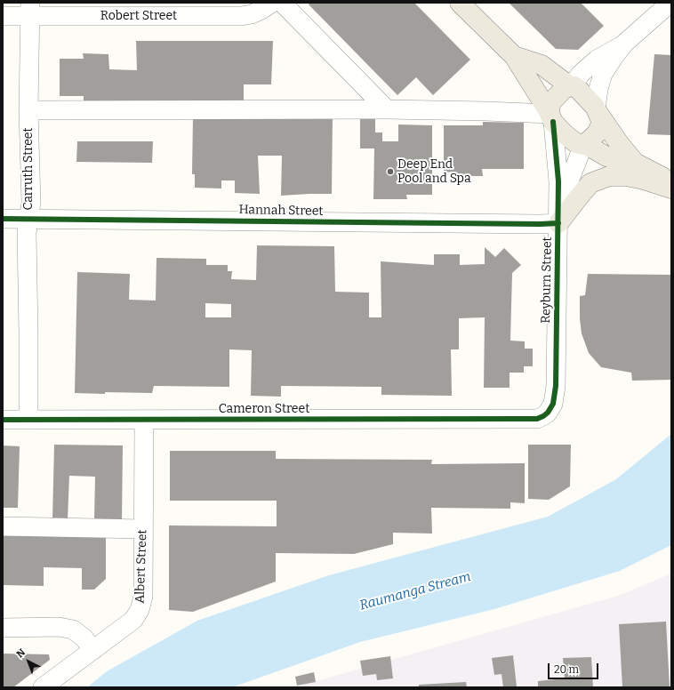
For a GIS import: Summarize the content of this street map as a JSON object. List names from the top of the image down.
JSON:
{
  "streets": {
    "main road": ["Reyburn Street"],
    "street": [
      "Robert Street",
      "Carruth Street",
      "Hannah Street",
      "Cameron Street",
      "Albert Street"
    ]
  },
  "crossings": [
    ["Robert Street", "Carruth Street"],
    ["Carruth Street", "Hannah Street"],
    ["Carruth Street", "Cameron Street"],
    ["Hannah Street", "Reyburn Street"],
    ["Reyburn Street", "Cameron Street"],
    ["Cameron Street", "Albert Street"]
  ],
  "water": ["Raumanga Stream"],
  "places": ["Deep End Pool and Spa"],
  "scale_bar": "20 m",
  "north": "top left"
}
